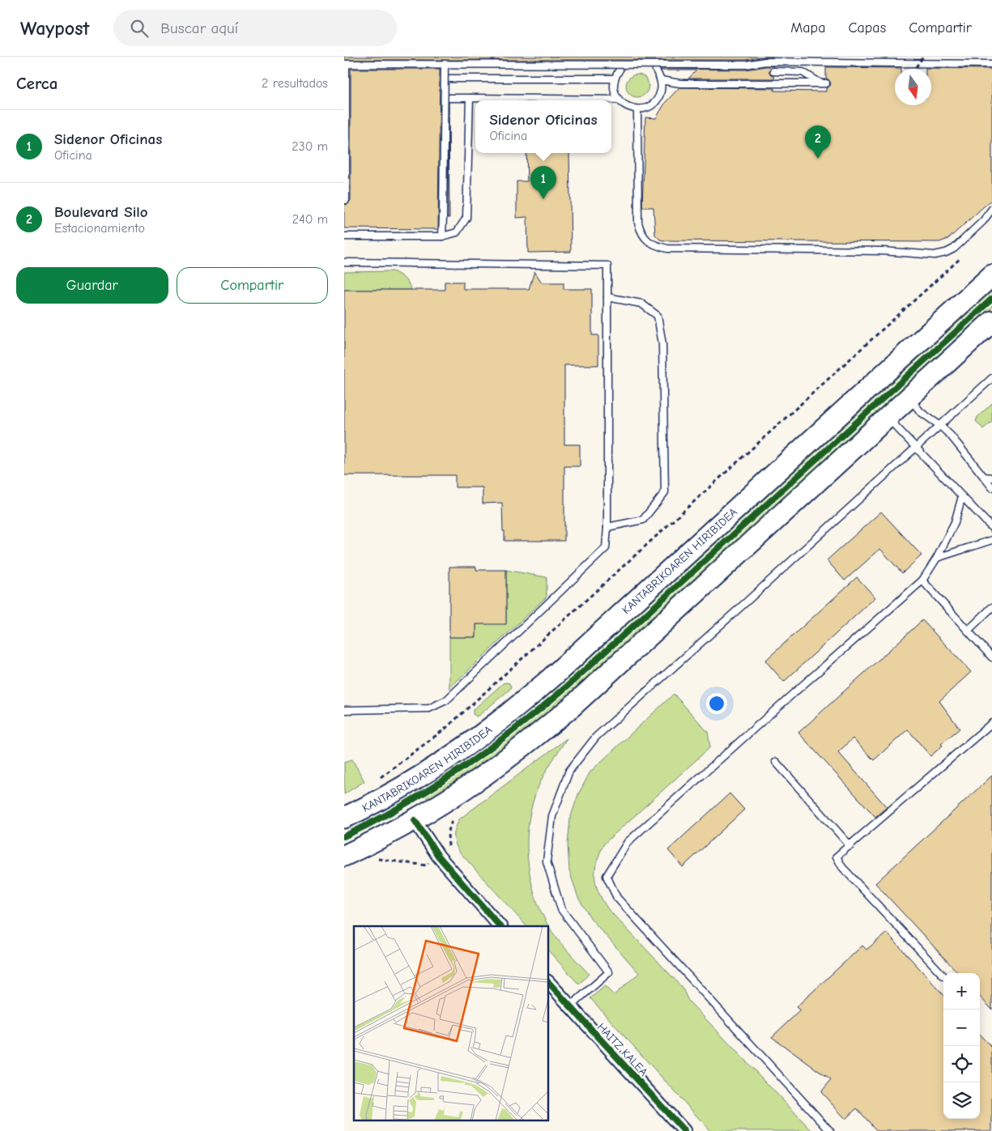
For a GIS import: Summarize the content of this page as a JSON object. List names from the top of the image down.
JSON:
{
  "streets": {
    "main road": ["KANTABRIKOAREN HIRIBIDEA"],
    "street": ["HAITZ KALEA"]
  },
  "north": "bottom",
  "page": {
    "header": "Waypost",
    "search": "Buscar aquí",
    "nav": ["Mapa", "Capas", "Compartir"],
    "heading": ["Cerca", "2 resultados"],
    "popup": ["Sidenor Oficinas", "Oficina"],
    "list": [
      {
        "mark": "1",
        "name": "Sidenor Oficinas",
        "note": "Oficina",
        "value": "230 m"
      },
      {
        "mark": "2",
        "name": "Boulevard Silo",
        "note": "Estacionamiento",
        "value": "240 m"
      }
    ],
    "pins": ["2", "1"],
    "buttons": ["Guardar", "Compartir"],
    "map_buttons": ["+", "−"]
  }
}
